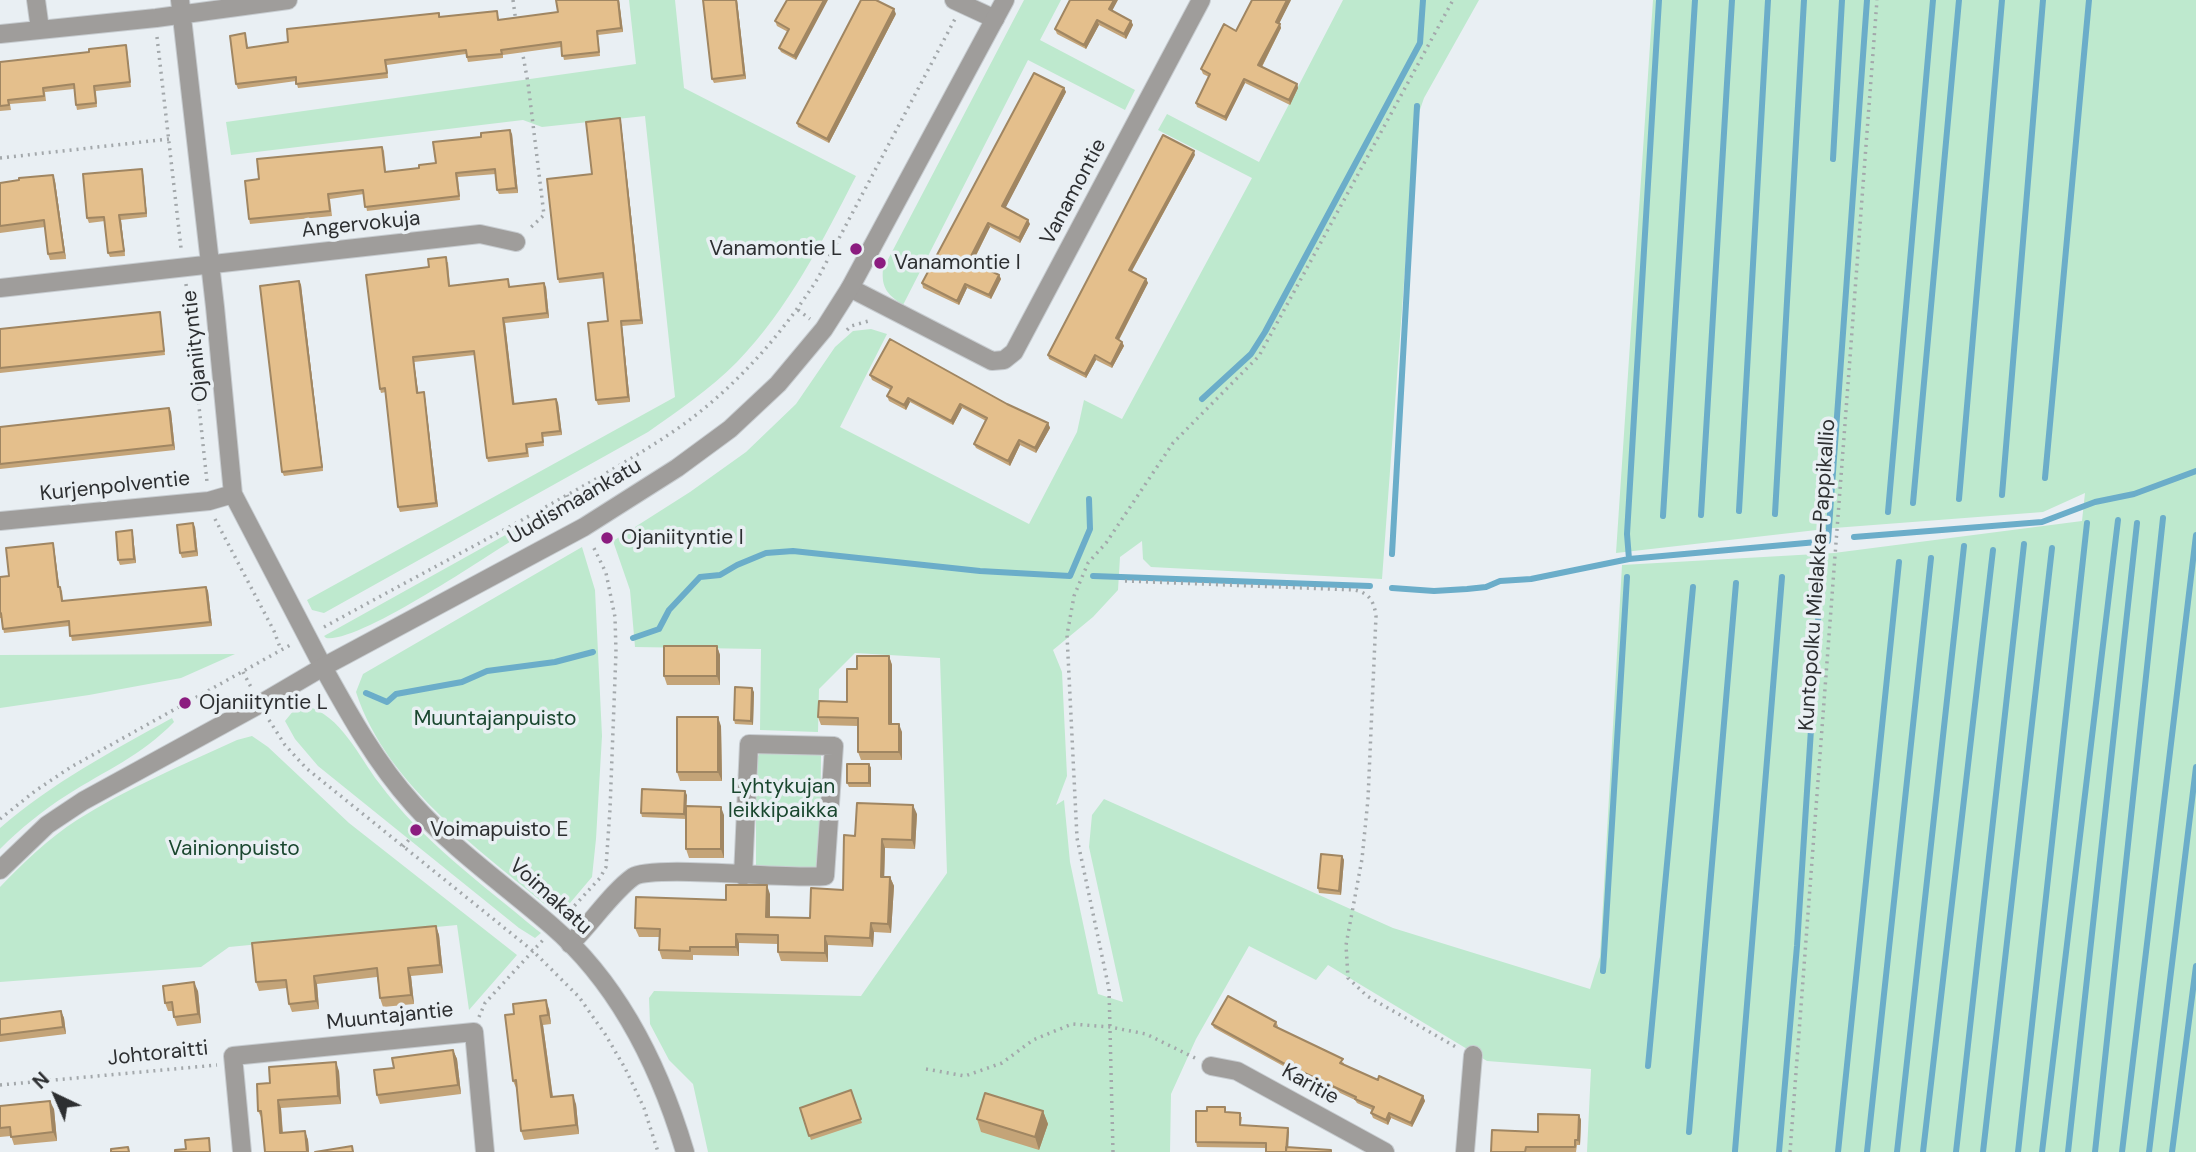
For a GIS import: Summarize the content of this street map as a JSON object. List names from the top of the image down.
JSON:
{
  "streets": {
    "street": [
      "Vanamontie",
      "Angervokuja",
      "Ojaniityntie",
      "Kurjenpolventie",
      "Uudismaankatu",
      "Voimakatu",
      "Muuntajantie",
      "Karitie"
    ],
    "path": ["Kuntopolku Mielakka-Pappikallio", "Johtoraitti"]
  },
  "crossings": [
    ["Vanamontie", "Uudismaankatu"],
    ["Angervokuja", "Ojaniityntie"],
    ["Ojaniityntie", "Kurjenpolventie"],
    ["Ojaniityntie", "Uudismaankatu"],
    ["Ojaniityntie", "Voimakatu"],
    ["Uudismaankatu", "Voimakatu"],
    ["Muuntajantie", "Johtoraitti"]
  ],
  "parks": ["Muuntajanpuisto", "Lyhtykujan leikkipaikka", "Vainionpuisto"],
  "places": [
    "Vanamontie L",
    "Vanamontie I",
    "Ojaniityntie I",
    "Ojaniityntie L",
    "Voimapuisto E"
  ],
  "north": "top left"
}
